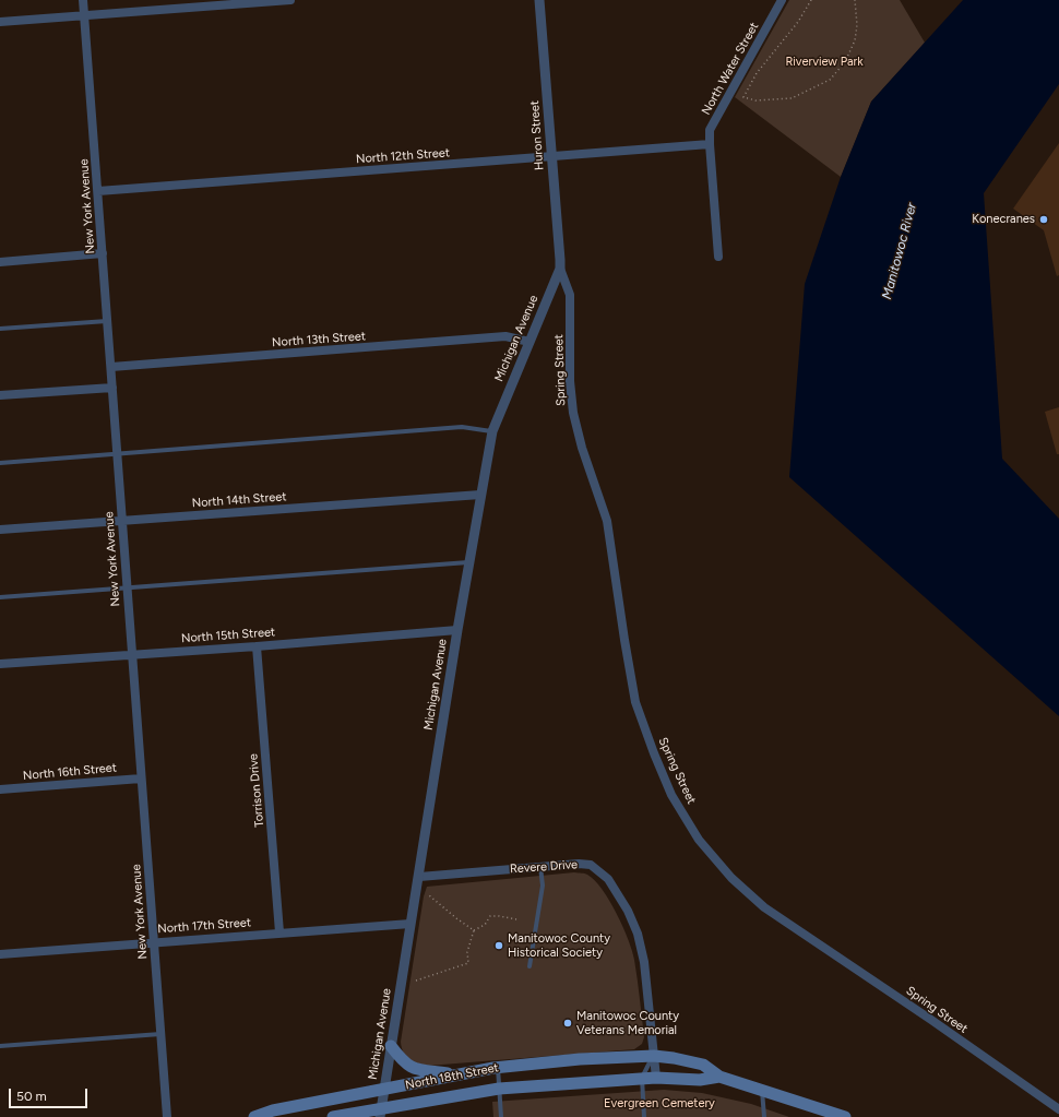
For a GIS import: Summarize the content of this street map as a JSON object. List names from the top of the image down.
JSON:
{
  "streets": {
    "main road": ["North 18th Street"],
    "street": [
      "North Water Street",
      "Huron Street",
      "North 12th Street",
      "New York Avenue",
      "Michigan Avenue",
      "North 13th Street",
      "Spring Street",
      "North 14th Street",
      "North 15th Street",
      "North 16th Street",
      "Torrison Drive",
      "Revere Drive",
      "North 17th Street"
    ]
  },
  "crossings": [
    ["North Water Street", "North 12th Street"],
    ["Huron Street", "North 12th Street"],
    ["Huron Street", "Michigan Avenue"],
    ["Huron Street", "Spring Street"],
    ["North 12th Street", "New York Avenue"],
    ["New York Avenue", "North 13th Street"],
    ["New York Avenue", "North 14th Street"],
    ["New York Avenue", "North 15th Street"],
    ["New York Avenue", "North 16th Street"],
    ["New York Avenue", "North 17th Street"],
    ["Michigan Avenue", "North 13th Street"],
    ["Michigan Avenue", "Spring Street"],
    ["Michigan Avenue", "North 14th Street"],
    ["Michigan Avenue", "North 15th Street"],
    ["Michigan Avenue", "Revere Drive"],
    ["Michigan Avenue", "North 17th Street"],
    ["Michigan Avenue", "North 18th Street"],
    ["North 15th Street", "Torrison Drive"],
    ["Torrison Drive", "North 17th Street"],
    ["Revere Drive", "North 18th Street"]
  ],
  "water": ["Manitowoc River"],
  "parks": ["Riverview Park", "Evergreen Cemetery"],
  "places": ["Konecranes", "Manitowoc County Historical Society", "Manitowoc County Veterans Memorial"],
  "scale_bar": "50 m"
}
